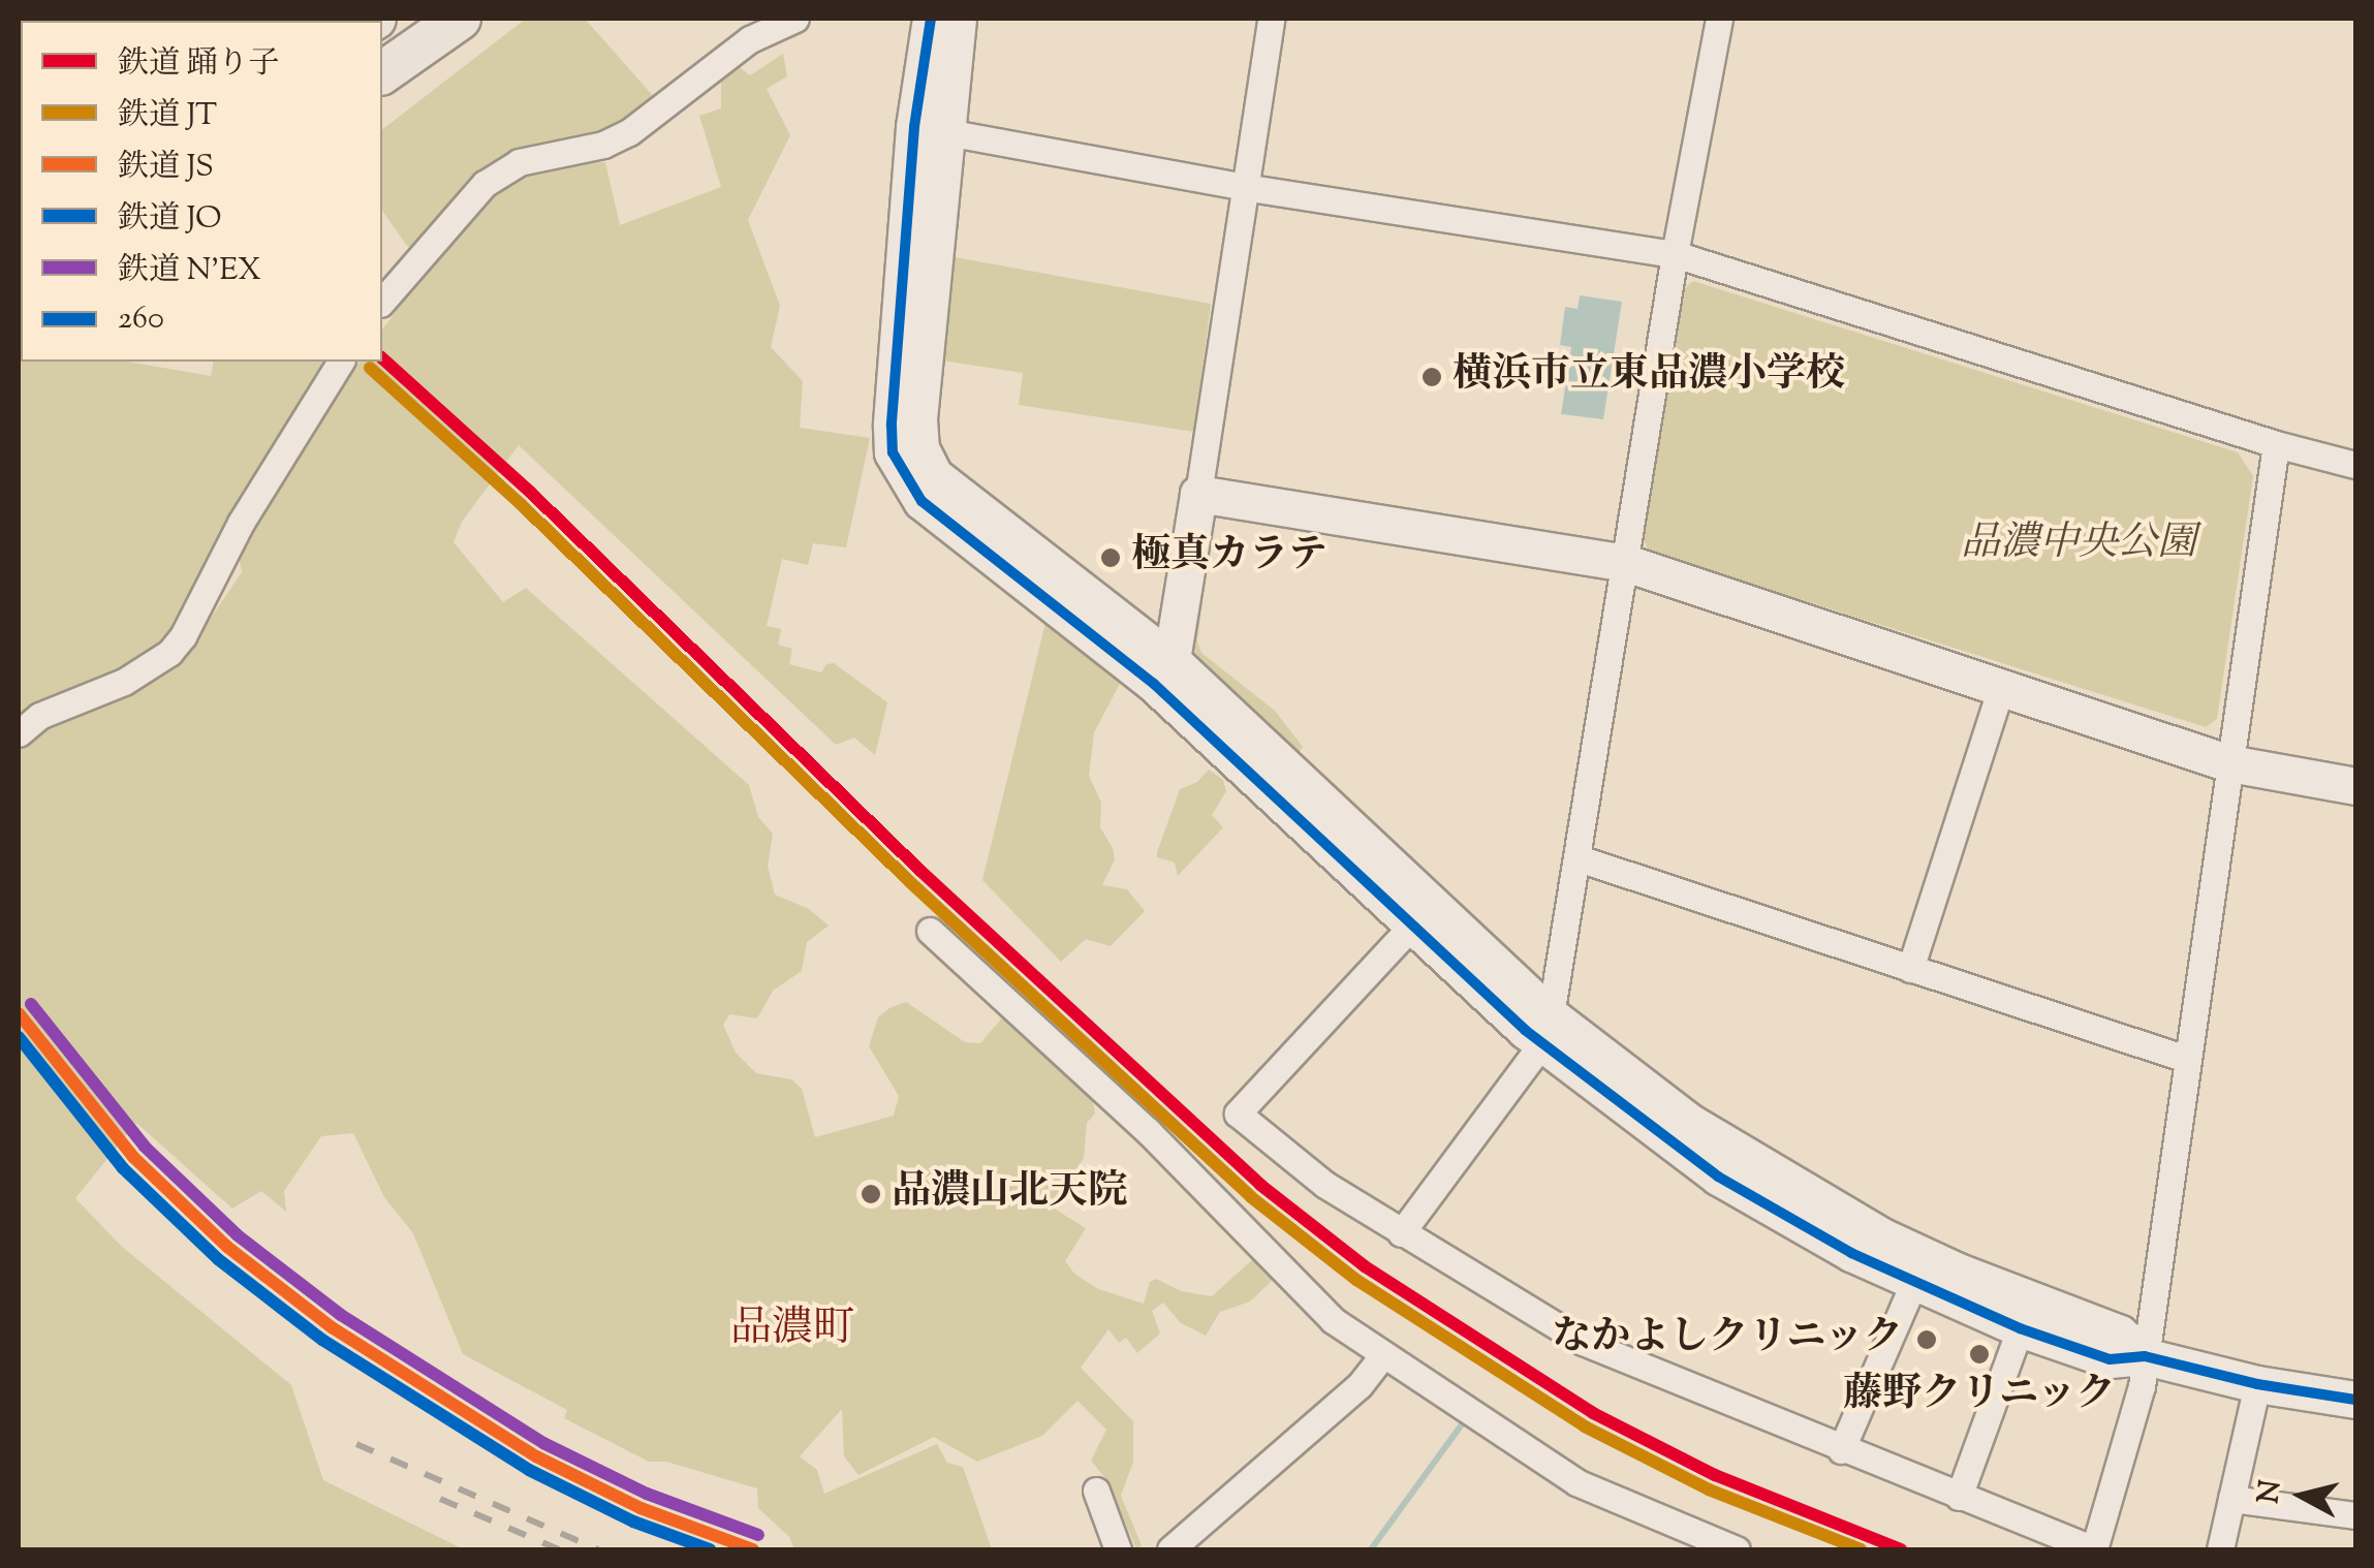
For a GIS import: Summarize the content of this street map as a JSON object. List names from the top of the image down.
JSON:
{
  "districts": ["品濃町"],
  "parks": ["品濃中央公園"],
  "places": [
    "横浜市立東品濃小学校",
    "極真カラテ",
    "品濃山北天院",
    "なかよしクリニック",
    "藤野クリニック"
  ],
  "lines": [
    "transit line 260",
    "rail line 踊り子",
    "rail line JT",
    "rail line N'EX",
    "rail line JS",
    "rail line JO"
  ],
  "legend": [
    "鉄道 踊り子",
    "鉄道 JT",
    "鉄道 JS",
    "鉄道 JO",
    "鉄道 N'EX",
    "260"
  ],
  "north": "left"
}
